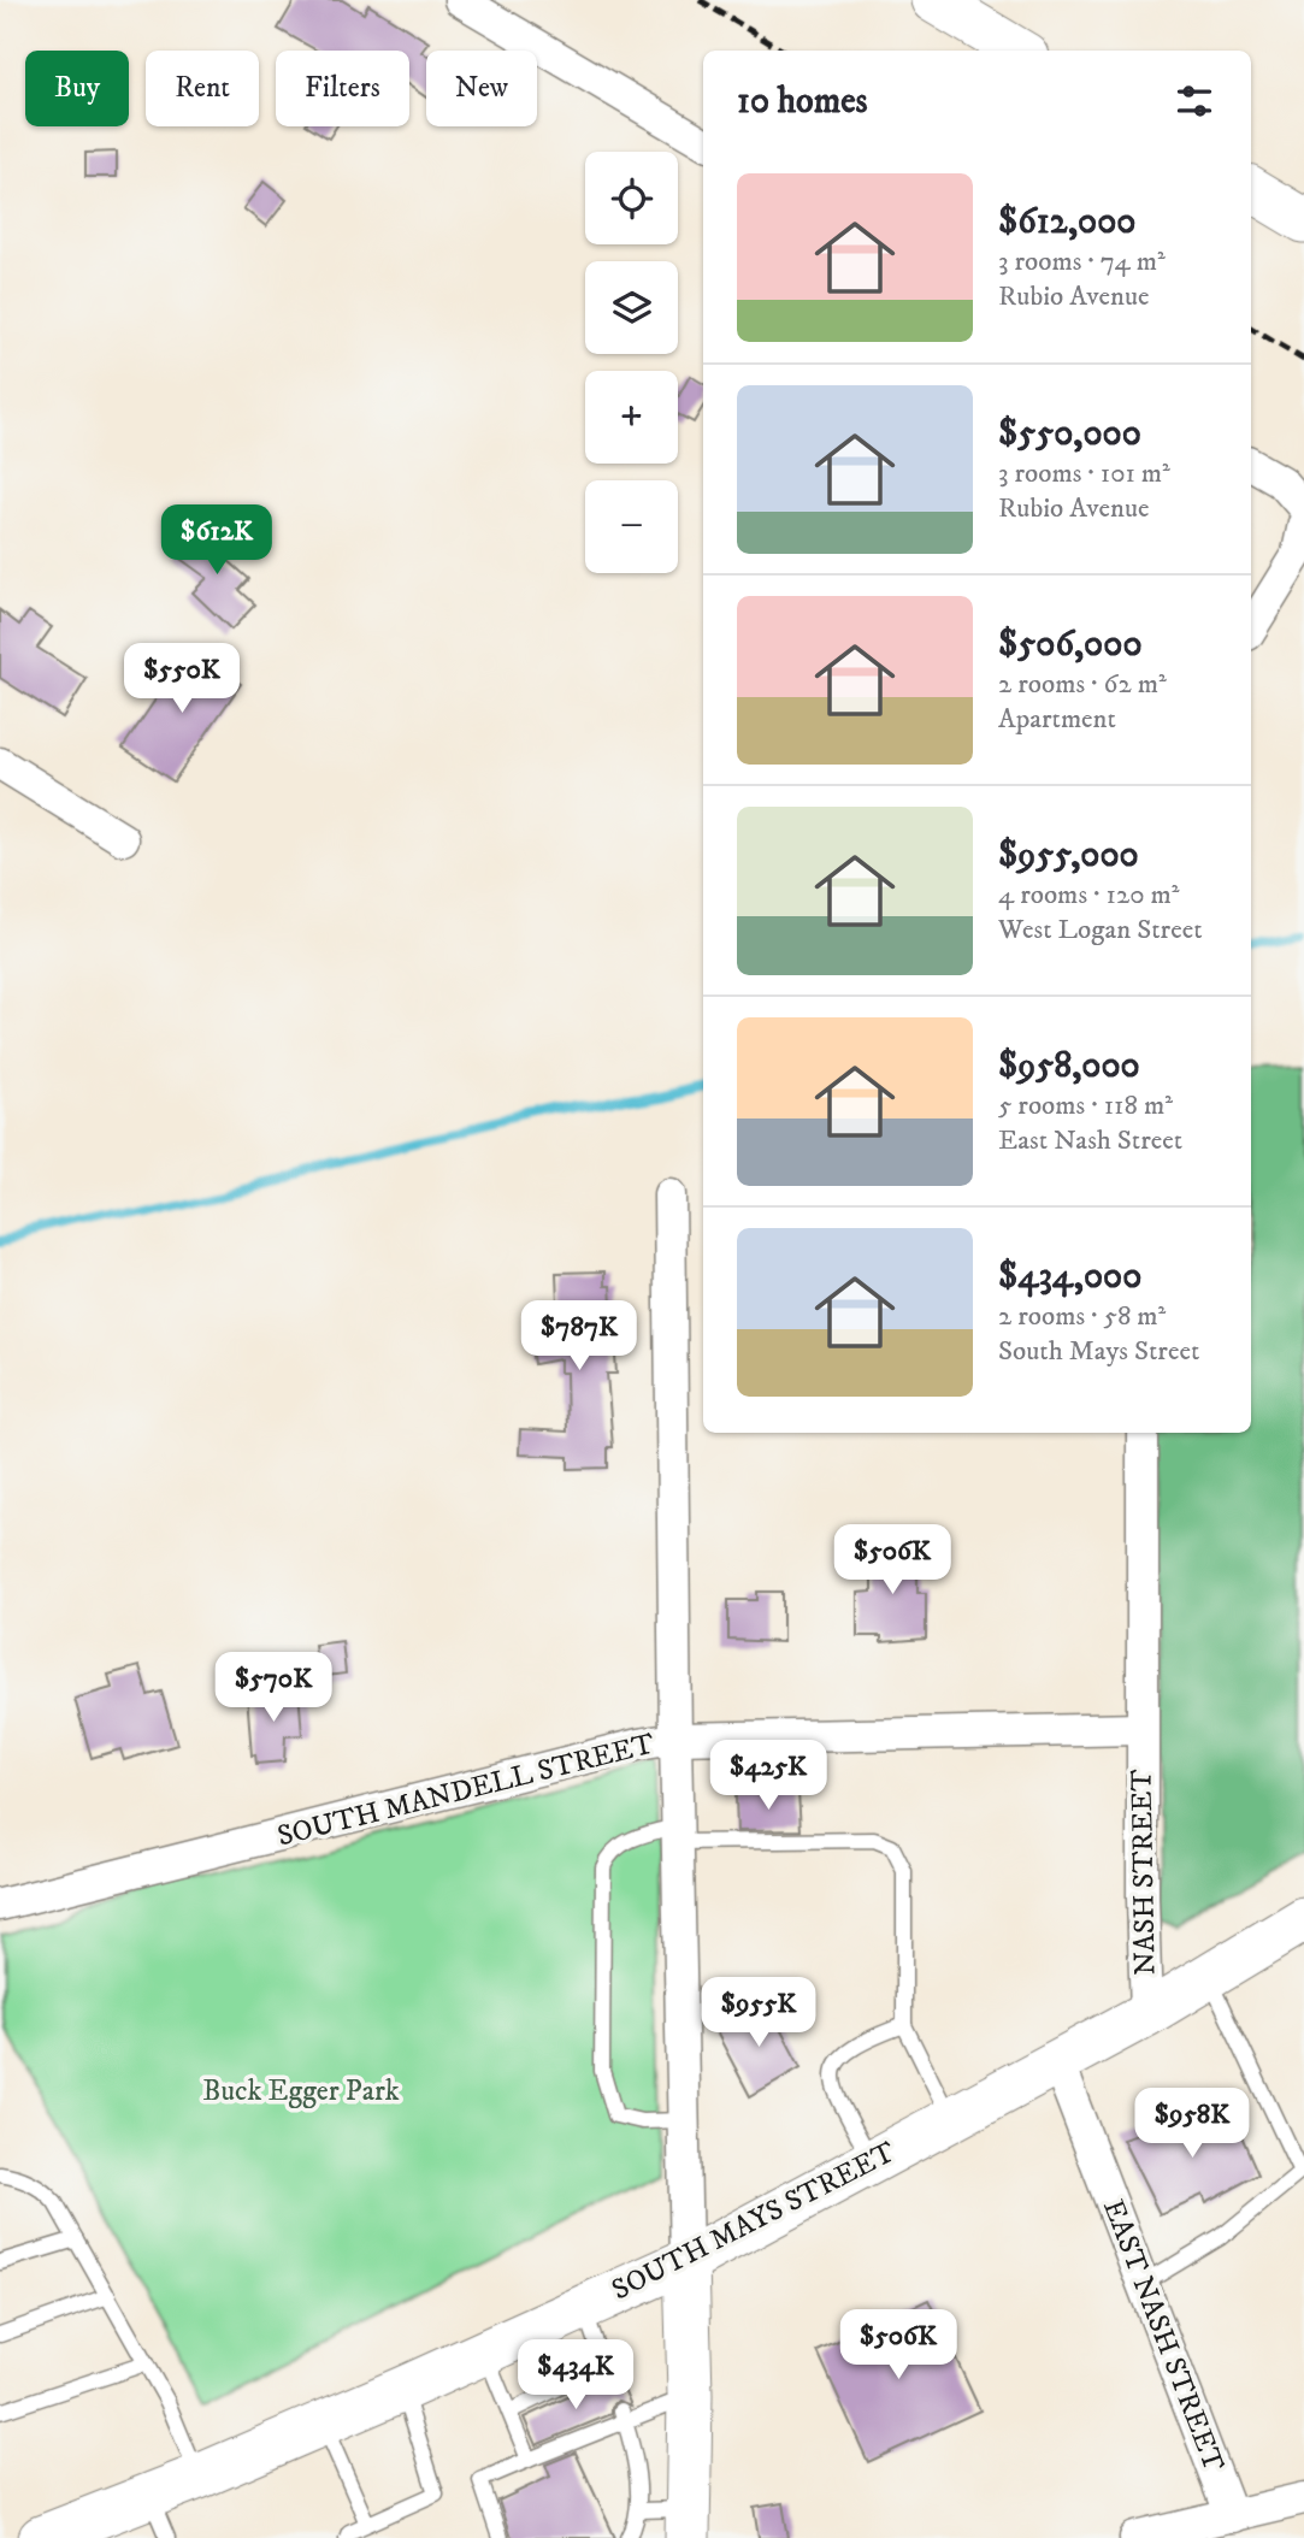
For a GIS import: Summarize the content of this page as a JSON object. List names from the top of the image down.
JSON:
{
  "streets": {
    "main road": ["SOUTH MAYS STREET"],
    "street": ["SOUTH MANDELL STREET", "NASH STREET", "EAST NASH STREET"]
  },
  "crossings": [
    ["SOUTH MANDELL STREET", "NASH STREET"],
    ["NASH STREET", "SOUTH MAYS STREET"],
    ["SOUTH MAYS STREET", "EAST NASH STREET"]
  ],
  "parks": ["Buck Egger Park"],
  "page": {
    "chip": [
      "Buy",
      "Rent",
      "Filters",
      "New"
    ],
    "heading": "10 homes",
    "map_buttons": ["+", "−"],
    "list": [
      {
        "name": "$612,000",
        "note": "3 rooms · 74 m² · Rubio Avenue"
      },
      {
        "name": "$550,000",
        "note": "3 rooms · 101 m² · Rubio Avenue"
      },
      {
        "name": "$506,000",
        "note": "2 rooms · 62 m² · Apartment"
      },
      {
        "name": "$955,000",
        "note": "4 rooms · 120 m² · West Logan Street"
      },
      {
        "name": "$958,000",
        "note": "5 rooms · 118 m² · East Nash Street"
      },
      {
        "name": "$434,000",
        "note": "2 rooms · 58 m² · South Mays Street"
      }
    ],
    "price": [
      "$612K",
      "$550K",
      "$787K",
      "$506K",
      "$570K",
      "$425K",
      "$955K",
      "$958K",
      "$506K",
      "$434K"
    ]
  }
}
